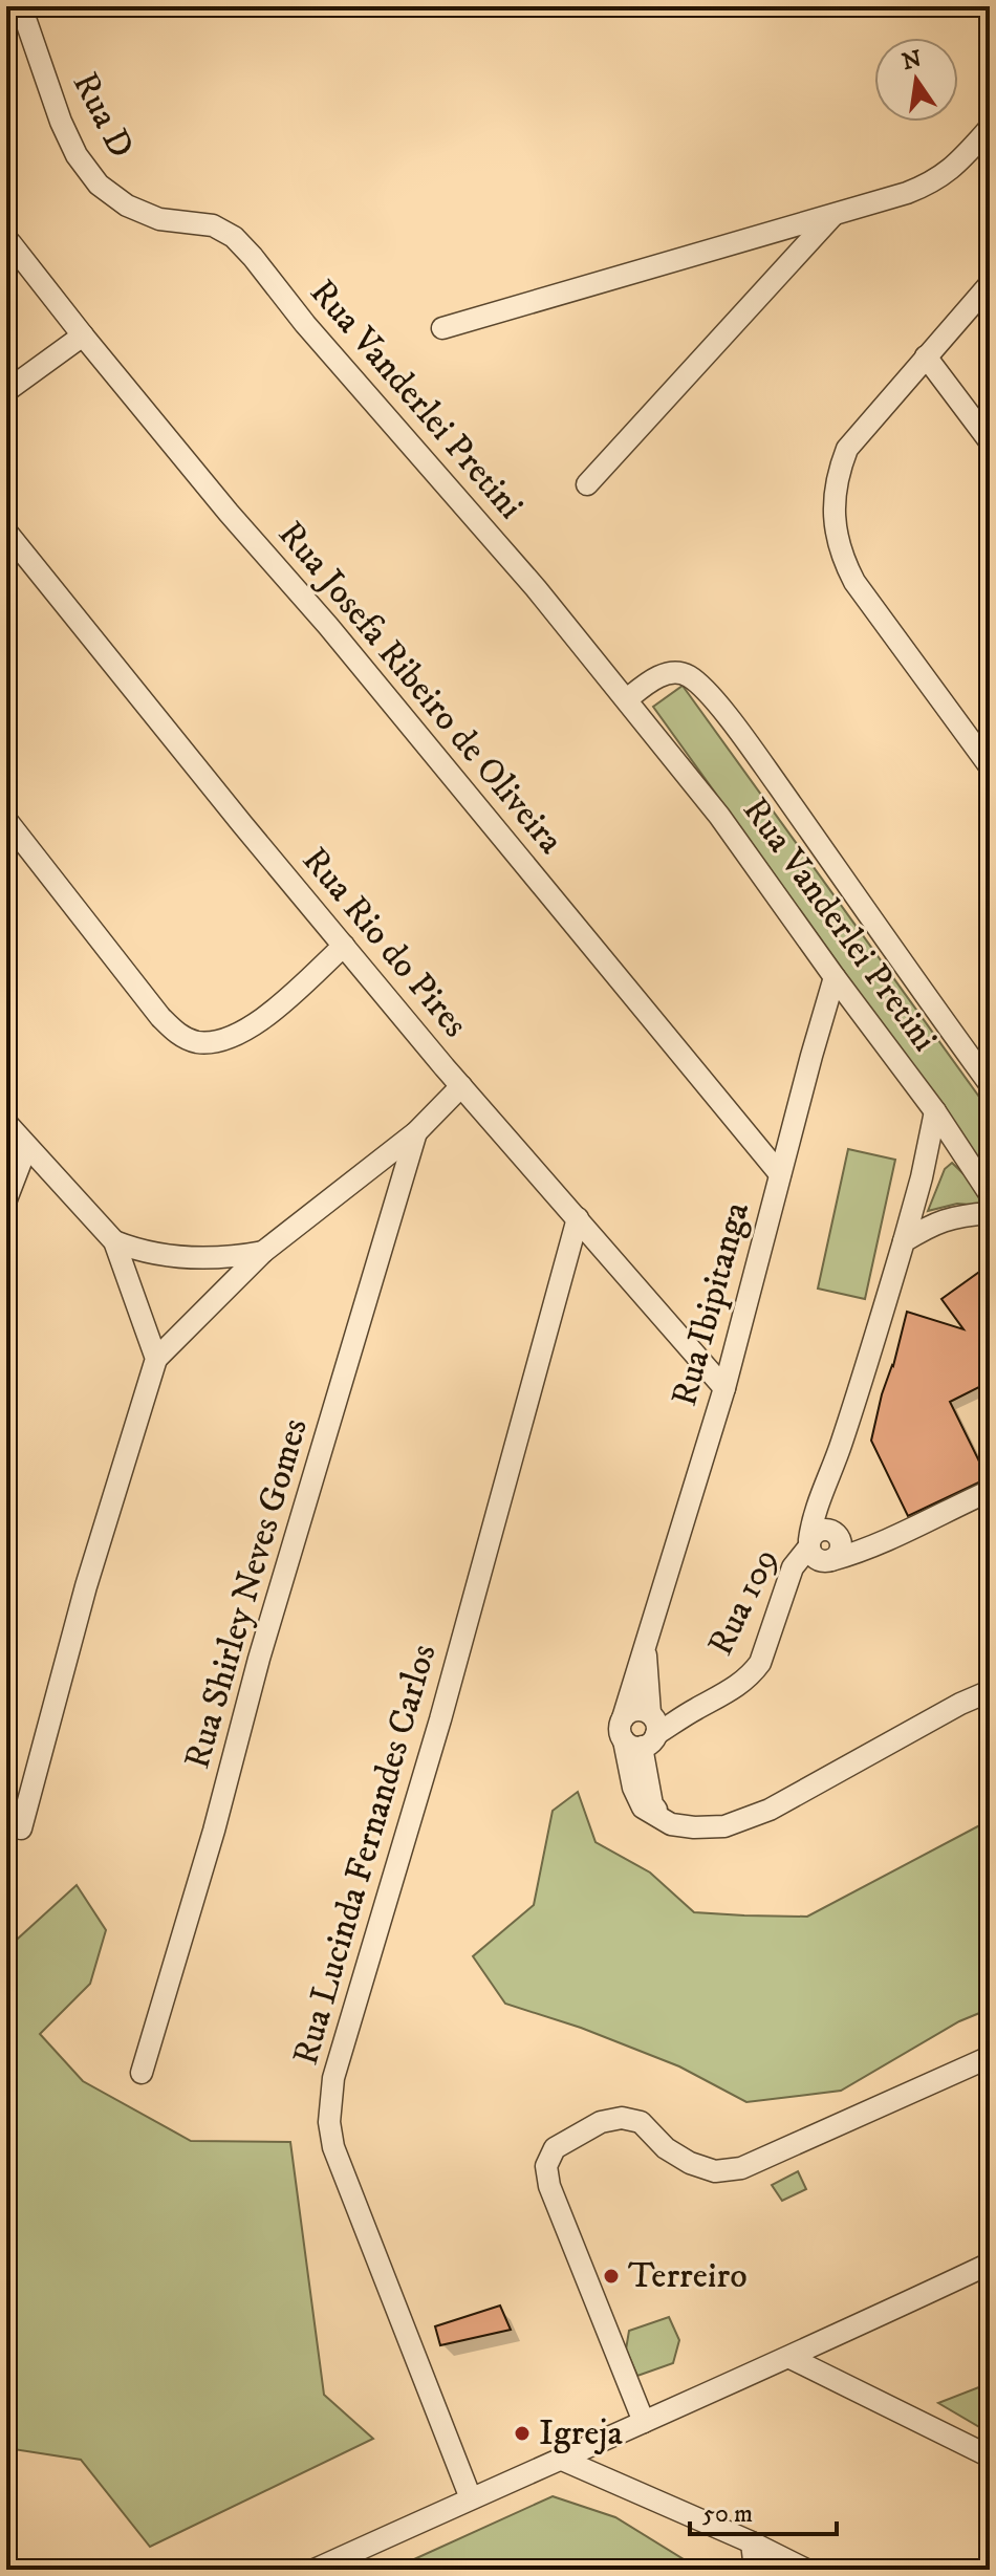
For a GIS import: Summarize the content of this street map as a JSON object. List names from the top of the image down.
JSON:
{
  "streets": {
    "street": [
      "Rua D",
      "Rua Vanderlei Pretini",
      "Rua Josefa Ribeiro de Oliveira",
      "Rua Rio do Pires",
      "Rua Ibipitanga",
      "Rua Shirley Neves Gomes",
      "Rua 109",
      "Rua Lucinda Fernandes Carlos"
    ]
  },
  "crossings": [
    ["Rua D", "Rua Vanderlei Pretini"],
    ["Rua Vanderlei Pretini", "Rua Ibipitanga"],
    ["Rua Josefa Ribeiro de Oliveira", "Rua Ibipitanga"],
    ["Rua Rio do Pires", "Rua Ibipitanga"],
    ["Rua Rio do Pires", "Rua Lucinda Fernandes Carlos"],
    ["Rua Ibipitanga", "Rua 109"]
  ],
  "places": ["Terreiro", "Igreja"],
  "scale_bar": "50 m",
  "north": "top"
}
